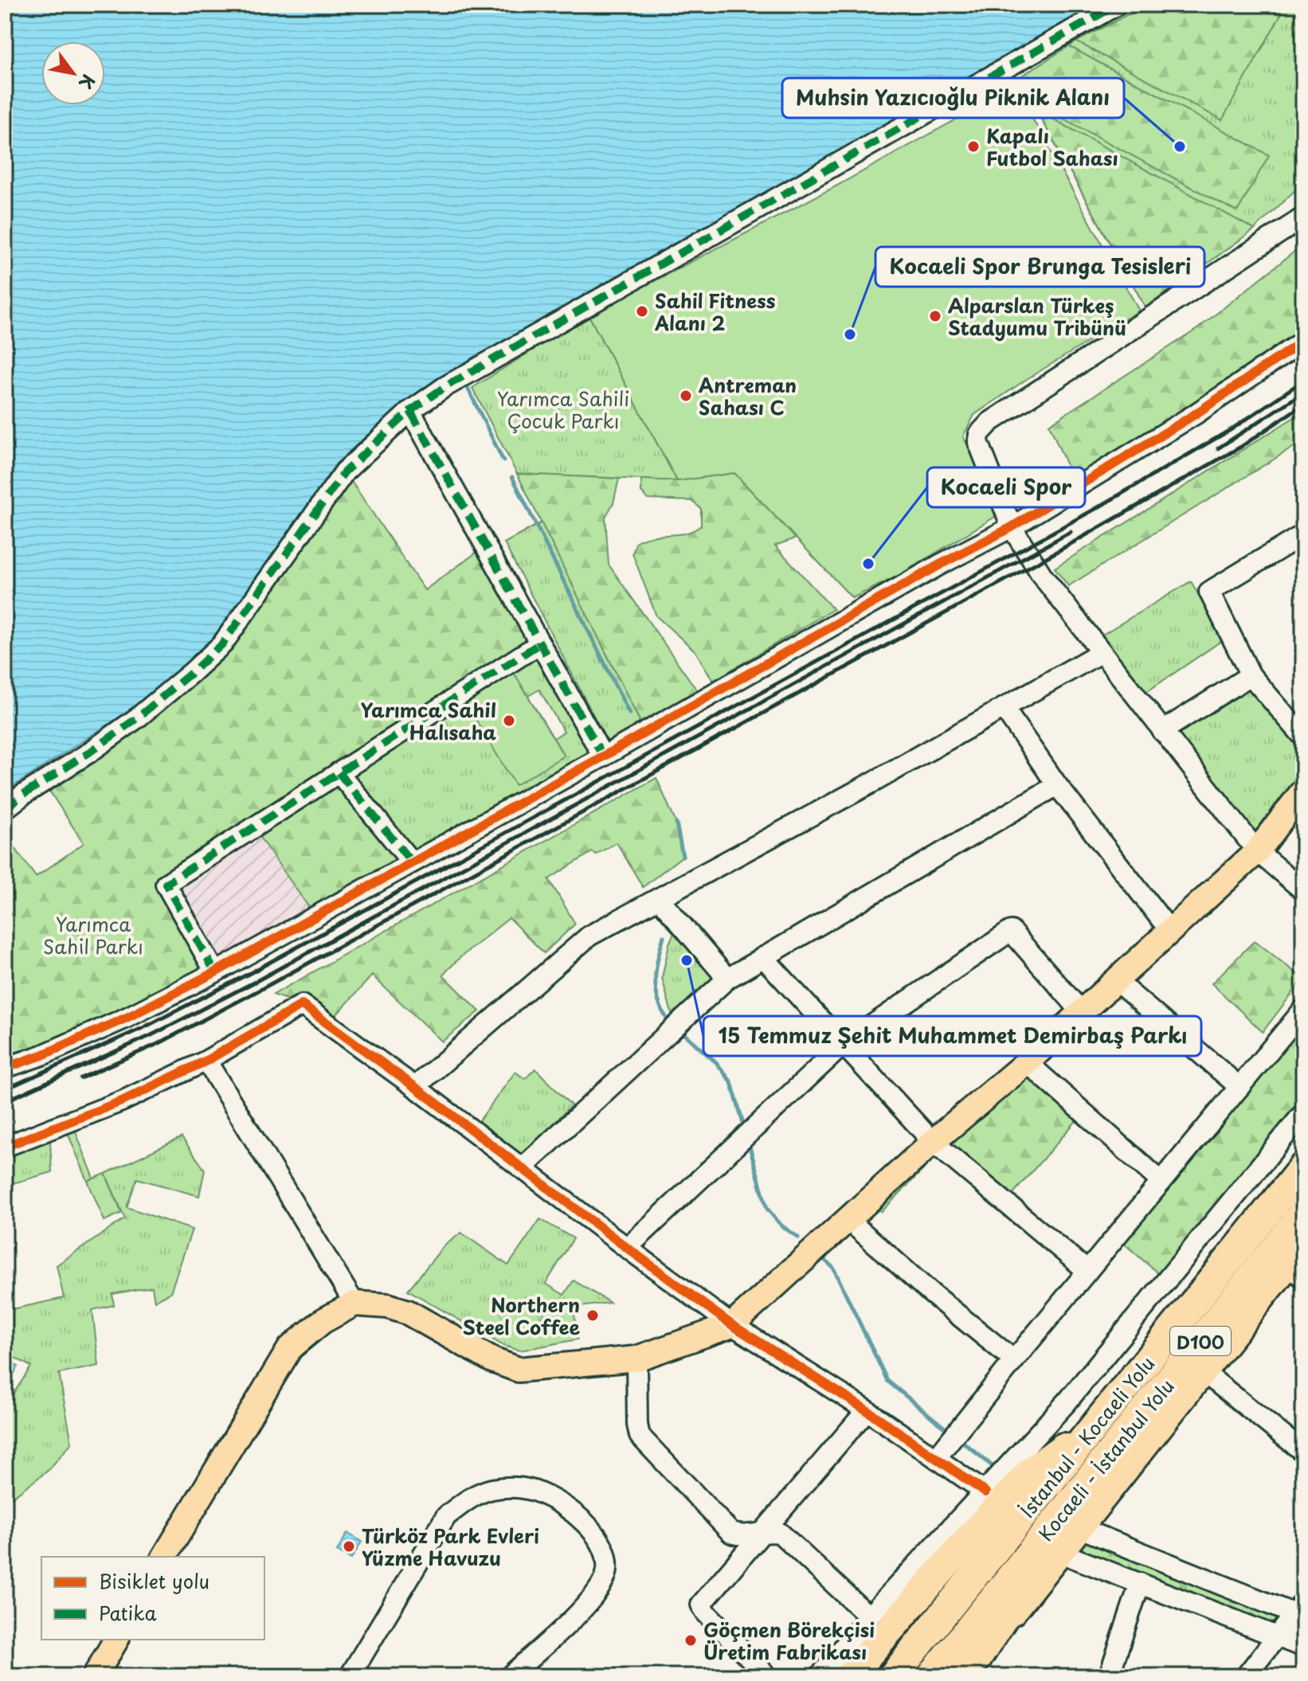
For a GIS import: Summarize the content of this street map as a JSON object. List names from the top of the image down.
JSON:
{
  "streets": {
    "highway": ["D100", "İstanbul - Kocaeli Yolu", "Kocaeli - İstanbul Yolu"]
  },
  "parks": ["Yarımca Sahili Çocuk Parkı", "Yarımca Sahil Parkı"],
  "places": [
    "Kapalı Futbol Sahası",
    "Muhsin Yazıcıoğlu Piknik Alanı",
    "Sahil Fitness Alanı 2",
    "Alparslan Türkeş Stadyumu Tribünü",
    "Kocaeli Spor Brunga Tesisleri",
    "Antreman Sahası C",
    "Kocaeli Spor",
    "Yarımca Sahil Halısaha",
    "15 Temmuz Şehit Muhammet Demirbaş Parkı",
    "Northern Steel Coffee",
    "Türköz Park Evleri Yüzme Havuzu",
    "Göçmen Börekçisi Üretim Fabrikası"
  ],
  "legend": ["Bisiklet yolu", "Patika"],
  "north": "bottom right"
}
